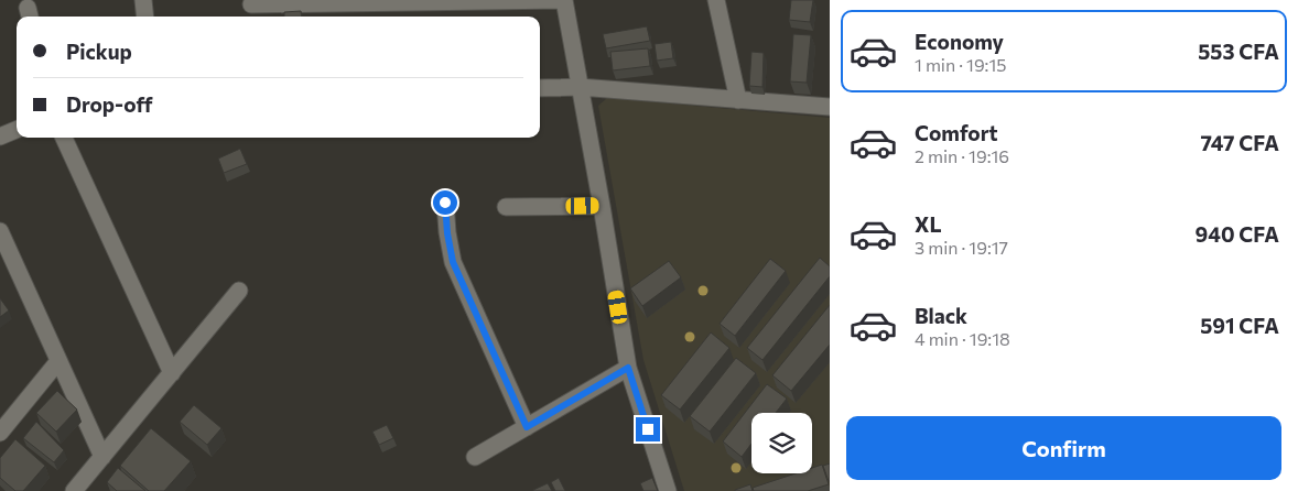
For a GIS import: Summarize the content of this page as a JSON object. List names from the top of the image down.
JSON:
{
  "page": {
    "list": [
      {
        "name": "Economy",
        "note": "1 min · 19:15",
        "value": "553 CFA"
      },
      {
        "name": "Comfort",
        "note": "2 min · 19:16",
        "value": "747 CFA"
      },
      {
        "name": "XL",
        "note": "3 min · 19:17",
        "value": "940 CFA"
      },
      {
        "name": "Black",
        "note": "4 min · 19:18",
        "value": "591 CFA"
      }
    ],
    "banner": ["Pickup", "Drop-off"],
    "buttons": "Confirm"
  }
}
